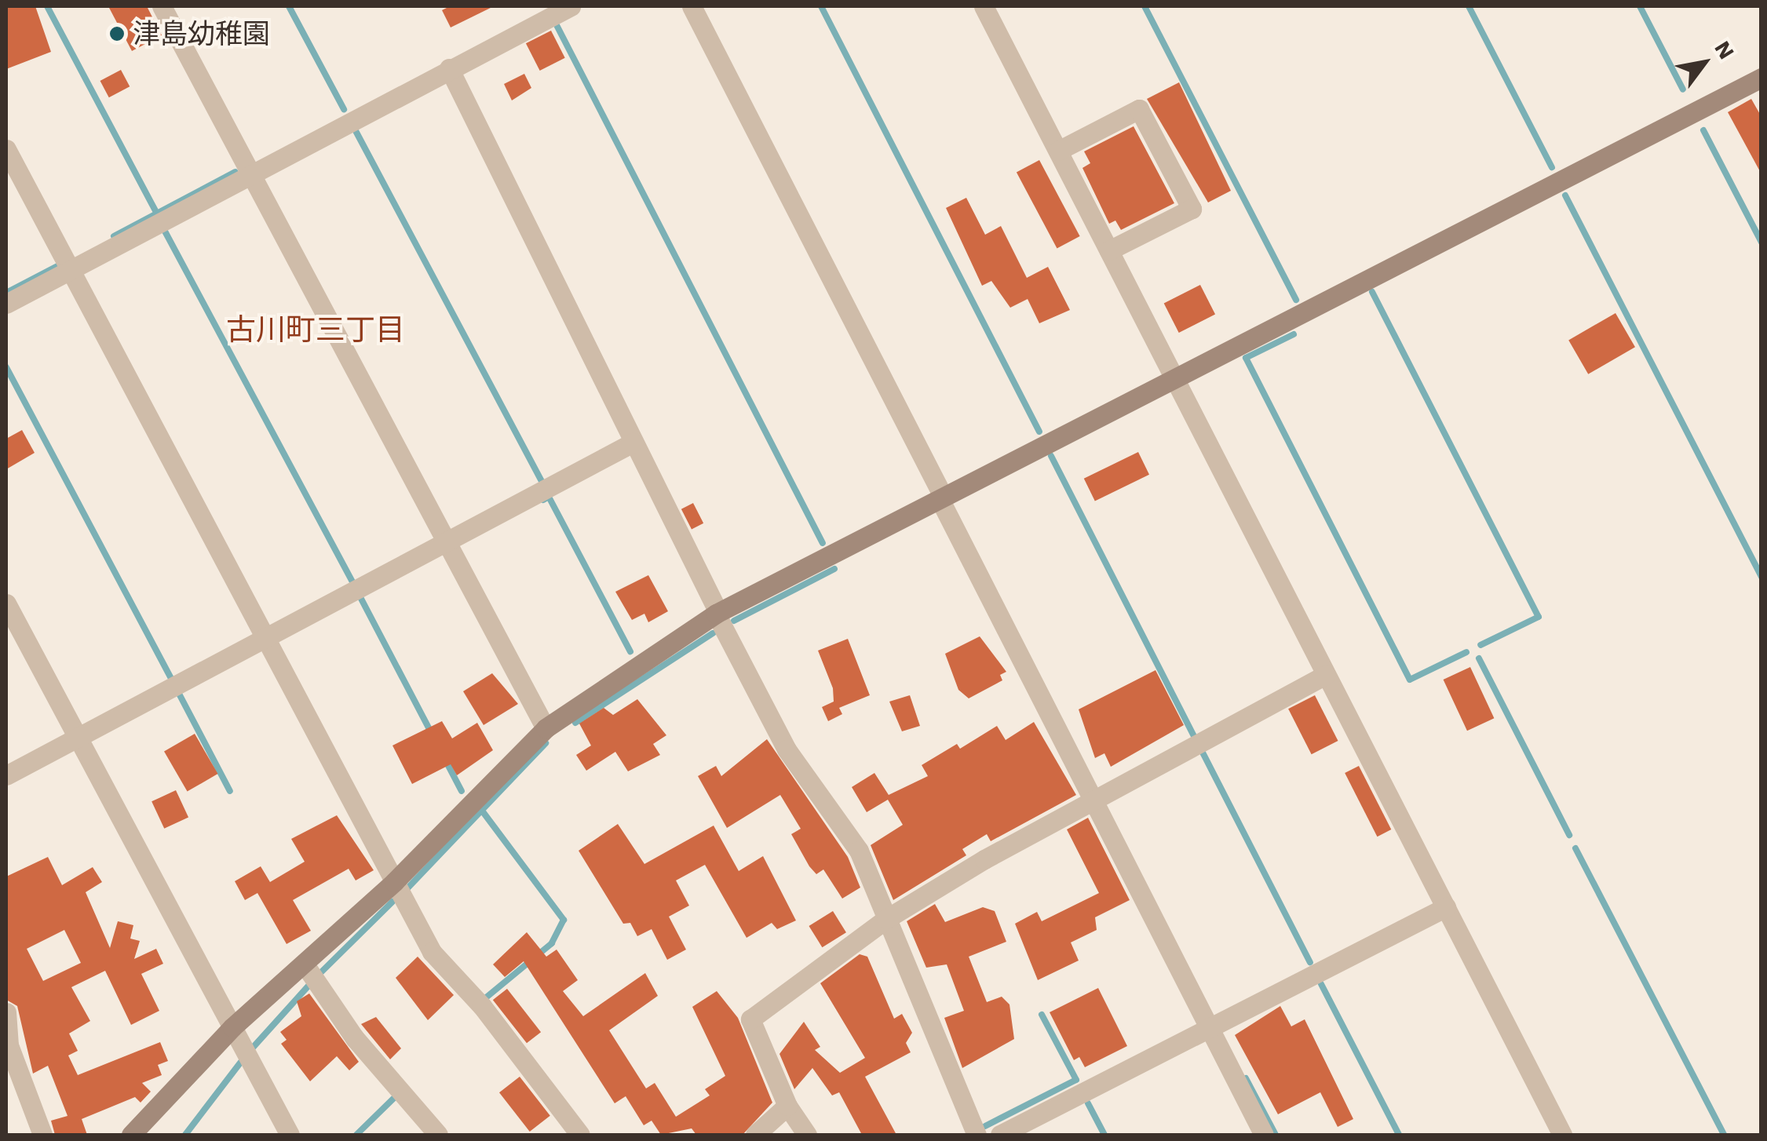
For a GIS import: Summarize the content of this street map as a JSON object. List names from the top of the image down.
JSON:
{
  "districts": ["古川町三丁目"],
  "places": ["津島幼稚園"],
  "north": "top right"
}
